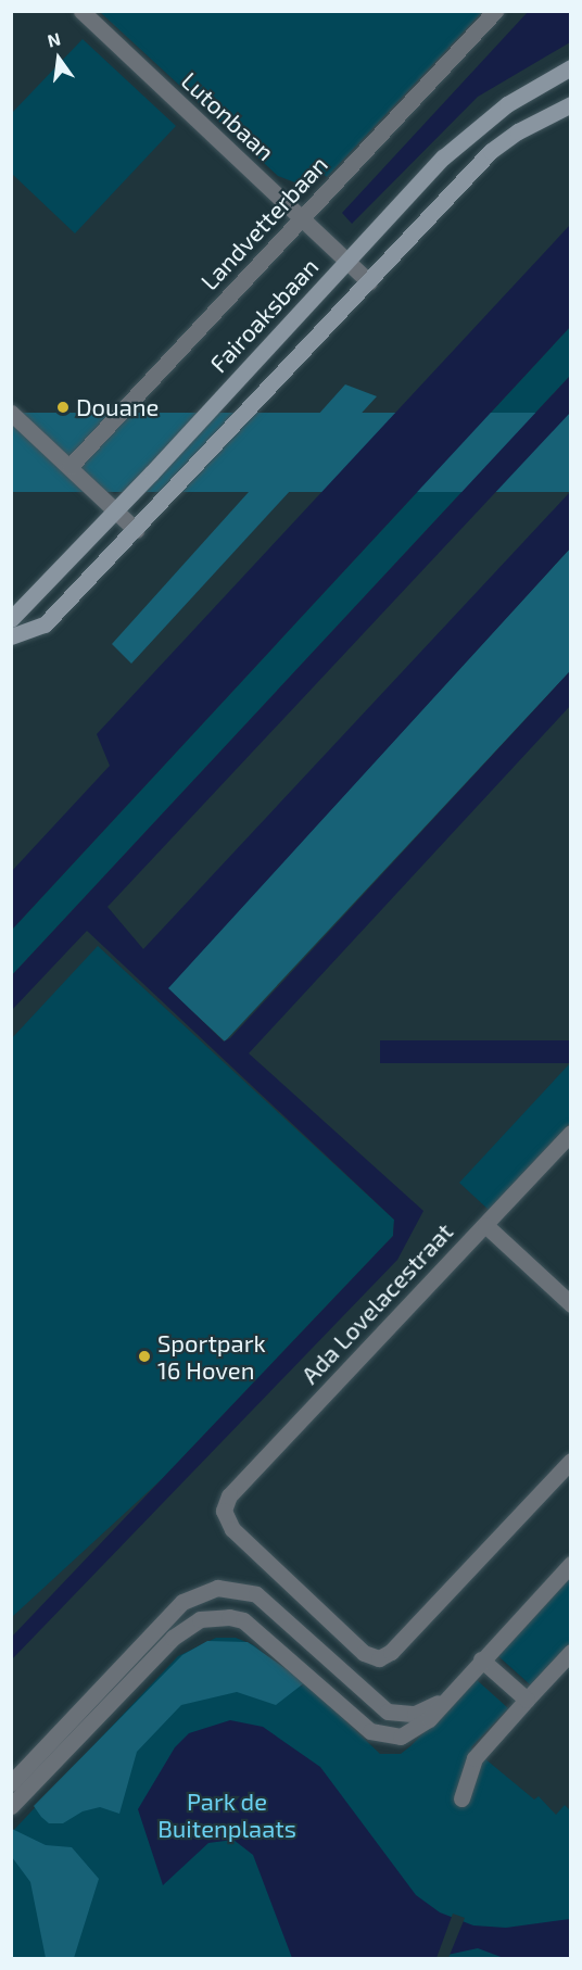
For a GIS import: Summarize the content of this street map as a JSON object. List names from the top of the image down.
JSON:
{
  "streets": {
    "main road": ["Fairoaksbaan"],
    "street": ["Lutonbaan", "Landvetterbaan", "Ada Lovelacestraat"]
  },
  "crossings": [
    ["Lutonbaan", "Landvetterbaan"],
    ["Lutonbaan", "Fairoaksbaan"]
  ],
  "parks": ["Park de Buitenplaats"],
  "places": ["Douane", "Sportpark 16 Hoven"],
  "north": "top"
}
